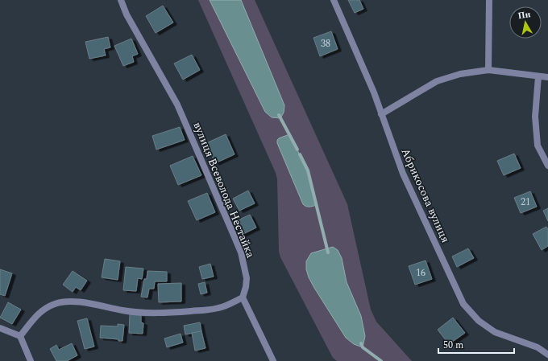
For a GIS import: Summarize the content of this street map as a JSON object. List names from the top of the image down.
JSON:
{
  "streets": {
    "street": ["вулиця Всеволода Нестайка", "Абрикосова вулиця"]
  },
  "house_numbers": ["38", "21", "16"],
  "scale_bar": "50 m",
  "north": "top"
}
